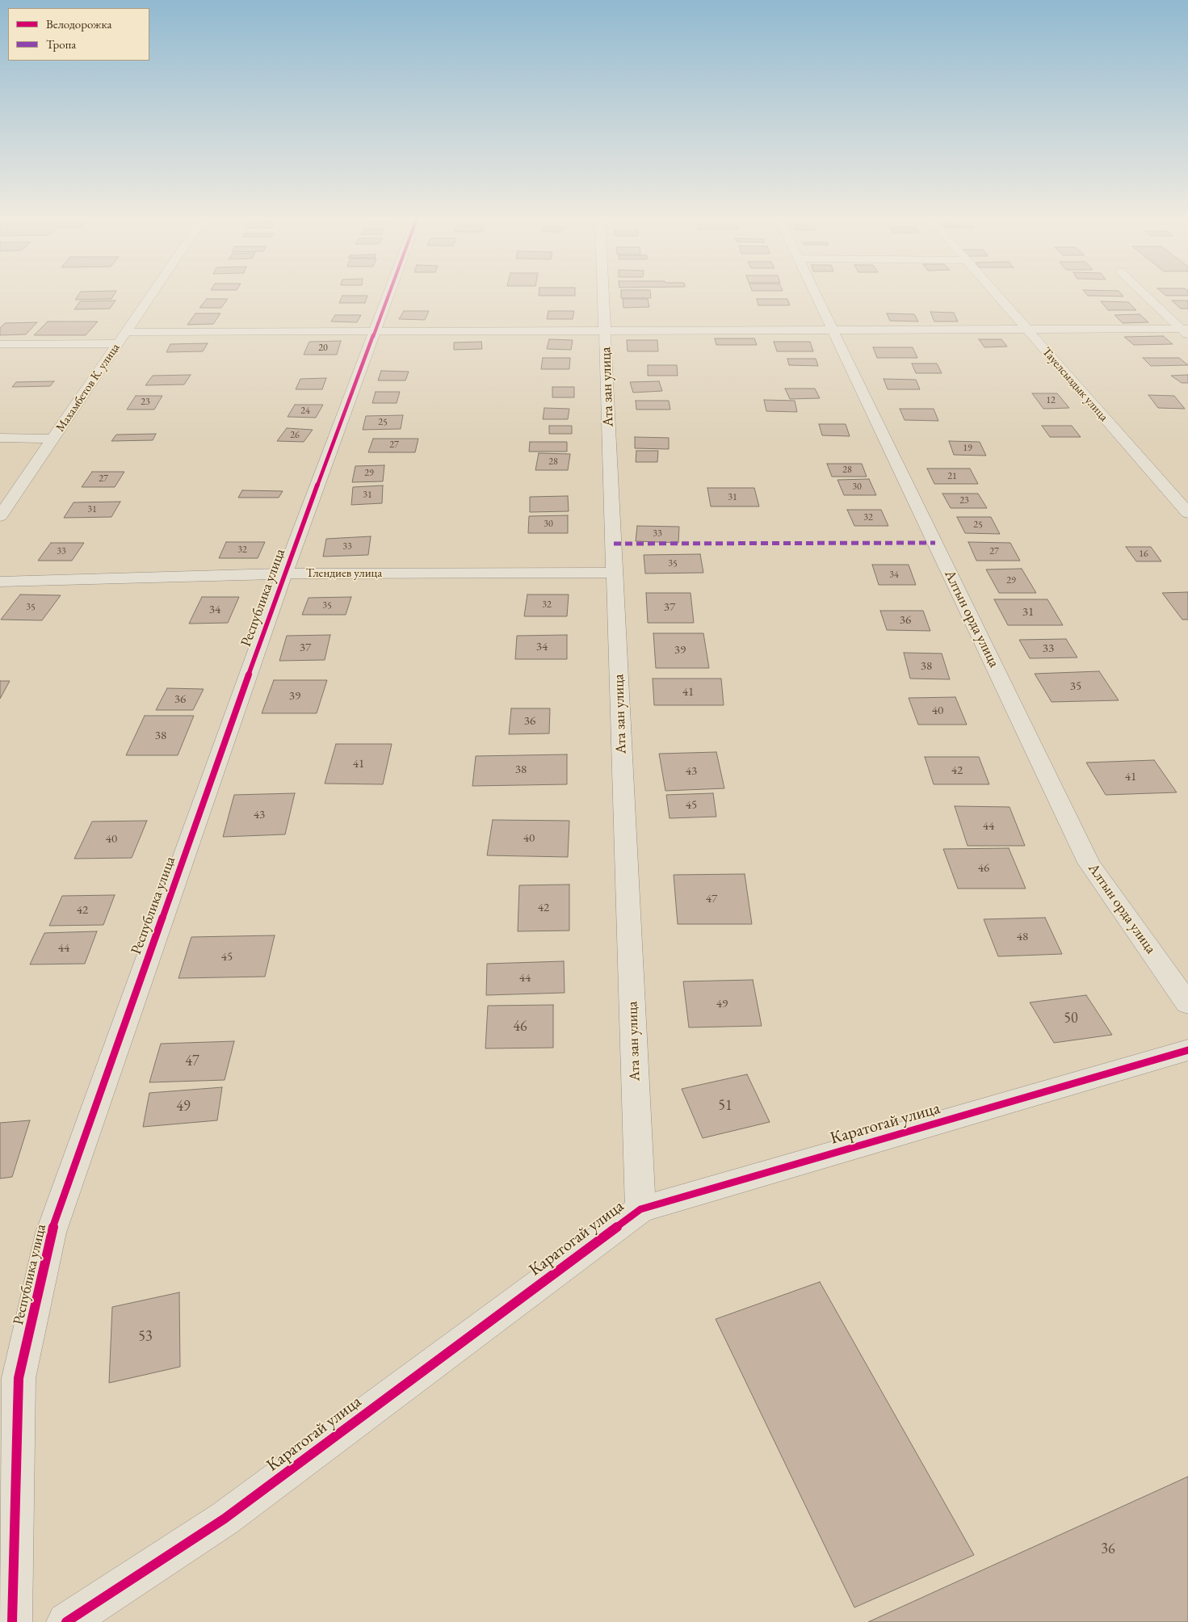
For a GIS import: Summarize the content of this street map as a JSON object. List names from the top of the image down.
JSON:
{
  "streets": {
    "street": [
      "Тауелсыздык улица",
      "Ата зан улица",
      "Махамбетов К. улица",
      "Тлендиев улица",
      "Республика улица",
      "Алтын орда улица",
      "Каратогай улица"
    ]
  },
  "crossings": [
    ["Ата зан улица", "Тлендиев улица"],
    ["Ата зан улица", "Каратогай улица"],
    ["Тлендиев улица", "Республика улица"]
  ],
  "house_numbers": [
    "20",
    "12",
    "23",
    "24",
    "25",
    "26",
    "27",
    "19",
    "28",
    "28",
    "29",
    "21",
    "27",
    "30",
    "31",
    "31",
    "23",
    "31",
    "32",
    "30",
    "25",
    "33",
    "33",
    "32",
    "33",
    "27",
    "16",
    "35",
    "34",
    "29",
    "32",
    "35",
    "35",
    "37",
    "34",
    "31",
    "36",
    "34",
    "37",
    "33",
    "39",
    "38",
    "35",
    "41",
    "39",
    "36",
    "40",
    "36",
    "38",
    "41",
    "38",
    "42",
    "43",
    "41",
    "45",
    "43",
    "44",
    "40",
    "40",
    "46",
    "47",
    "42",
    "42",
    "48",
    "44",
    "45",
    "44",
    "49",
    "50",
    "46",
    "47",
    "51",
    "49",
    "53",
    "36"
  ],
  "legend": ["Велодорожка", "Тропа"]
}
